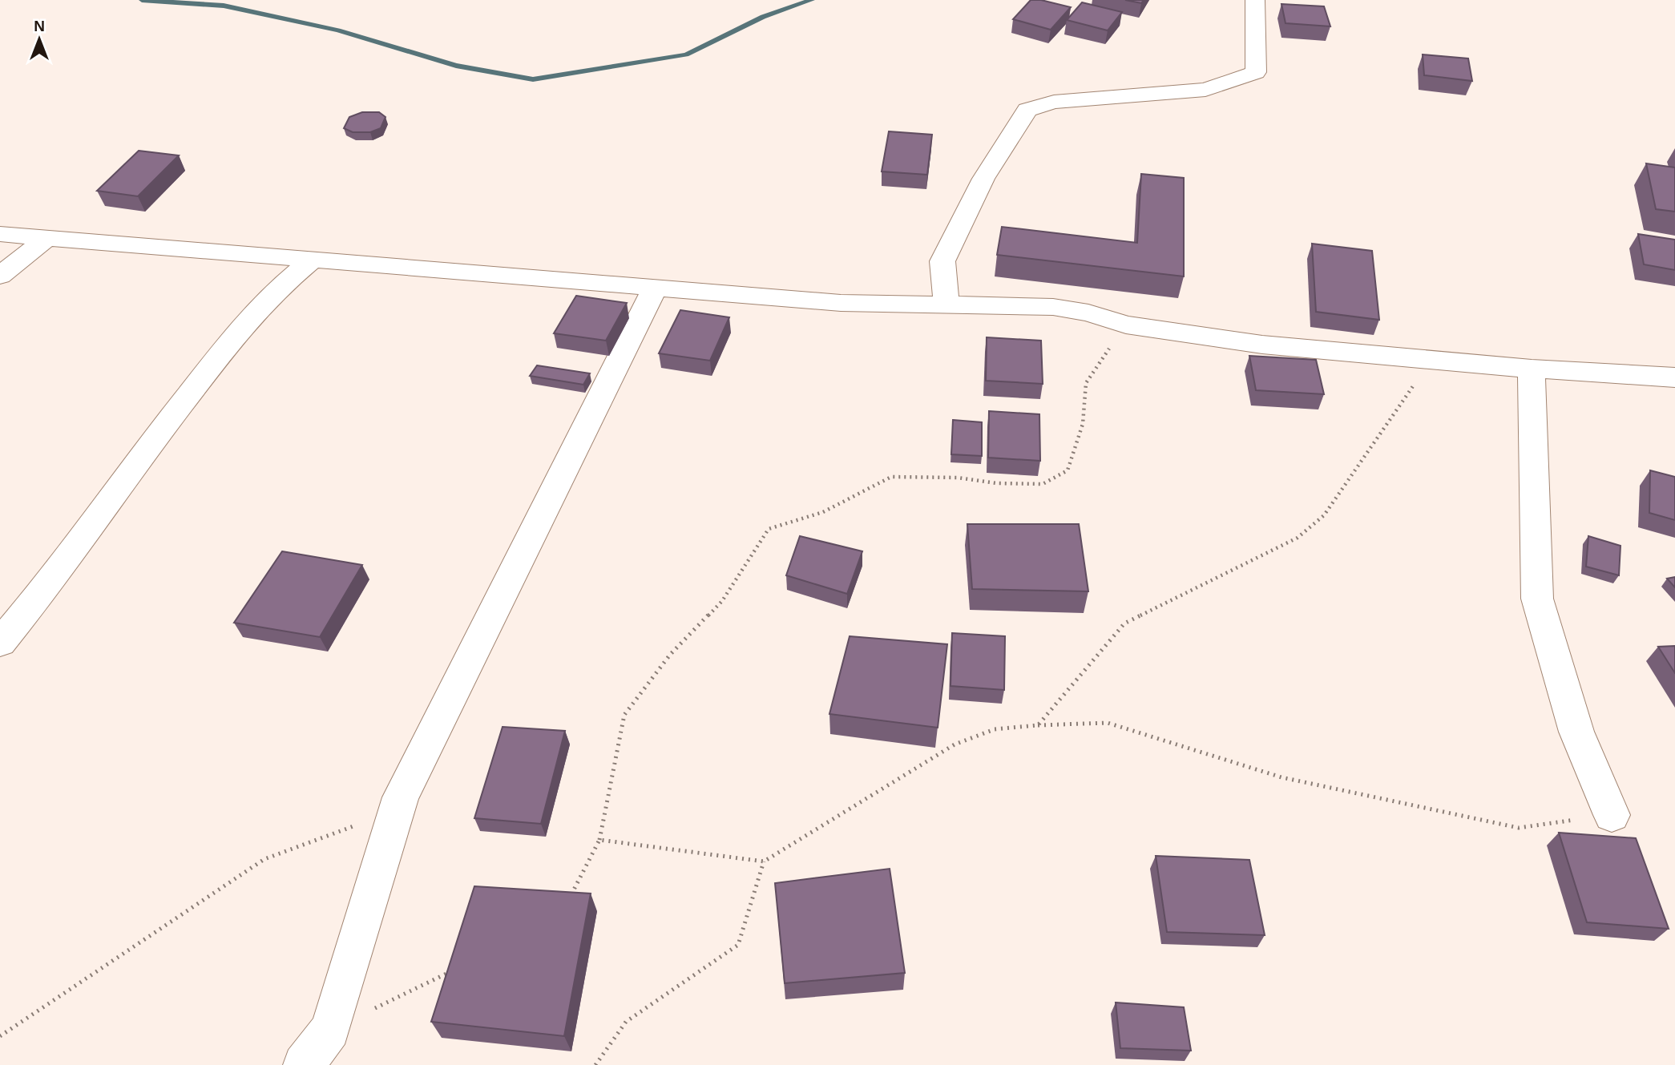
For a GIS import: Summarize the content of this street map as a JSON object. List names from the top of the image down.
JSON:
{
  "north": "top"
}
